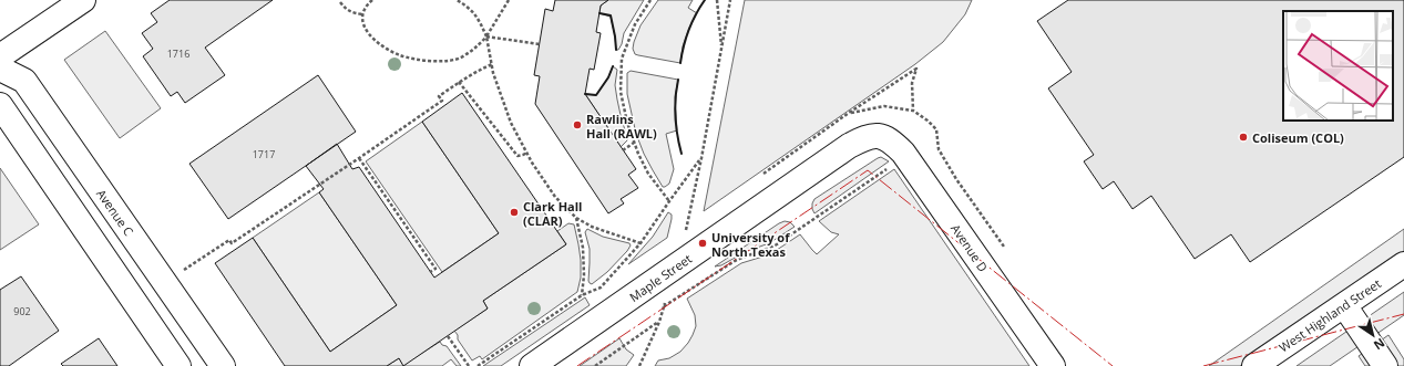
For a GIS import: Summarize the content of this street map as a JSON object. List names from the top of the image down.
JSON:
{
  "streets": {
    "street": [
      "Avenue C",
      "Avenue D",
      "Maple Street",
      "West Highland Street"
    ]
  },
  "crossings": [
    ["Avenue D", "Maple Street"]
  ],
  "places": [
    "Rawlins Hall (RAWL)",
    "Coliseum (COL)",
    "Clark Hall (CLAR)",
    "University of North Texas"
  ],
  "house_numbers": ["1716", "1717", "902"],
  "north": "bottom right"
}
